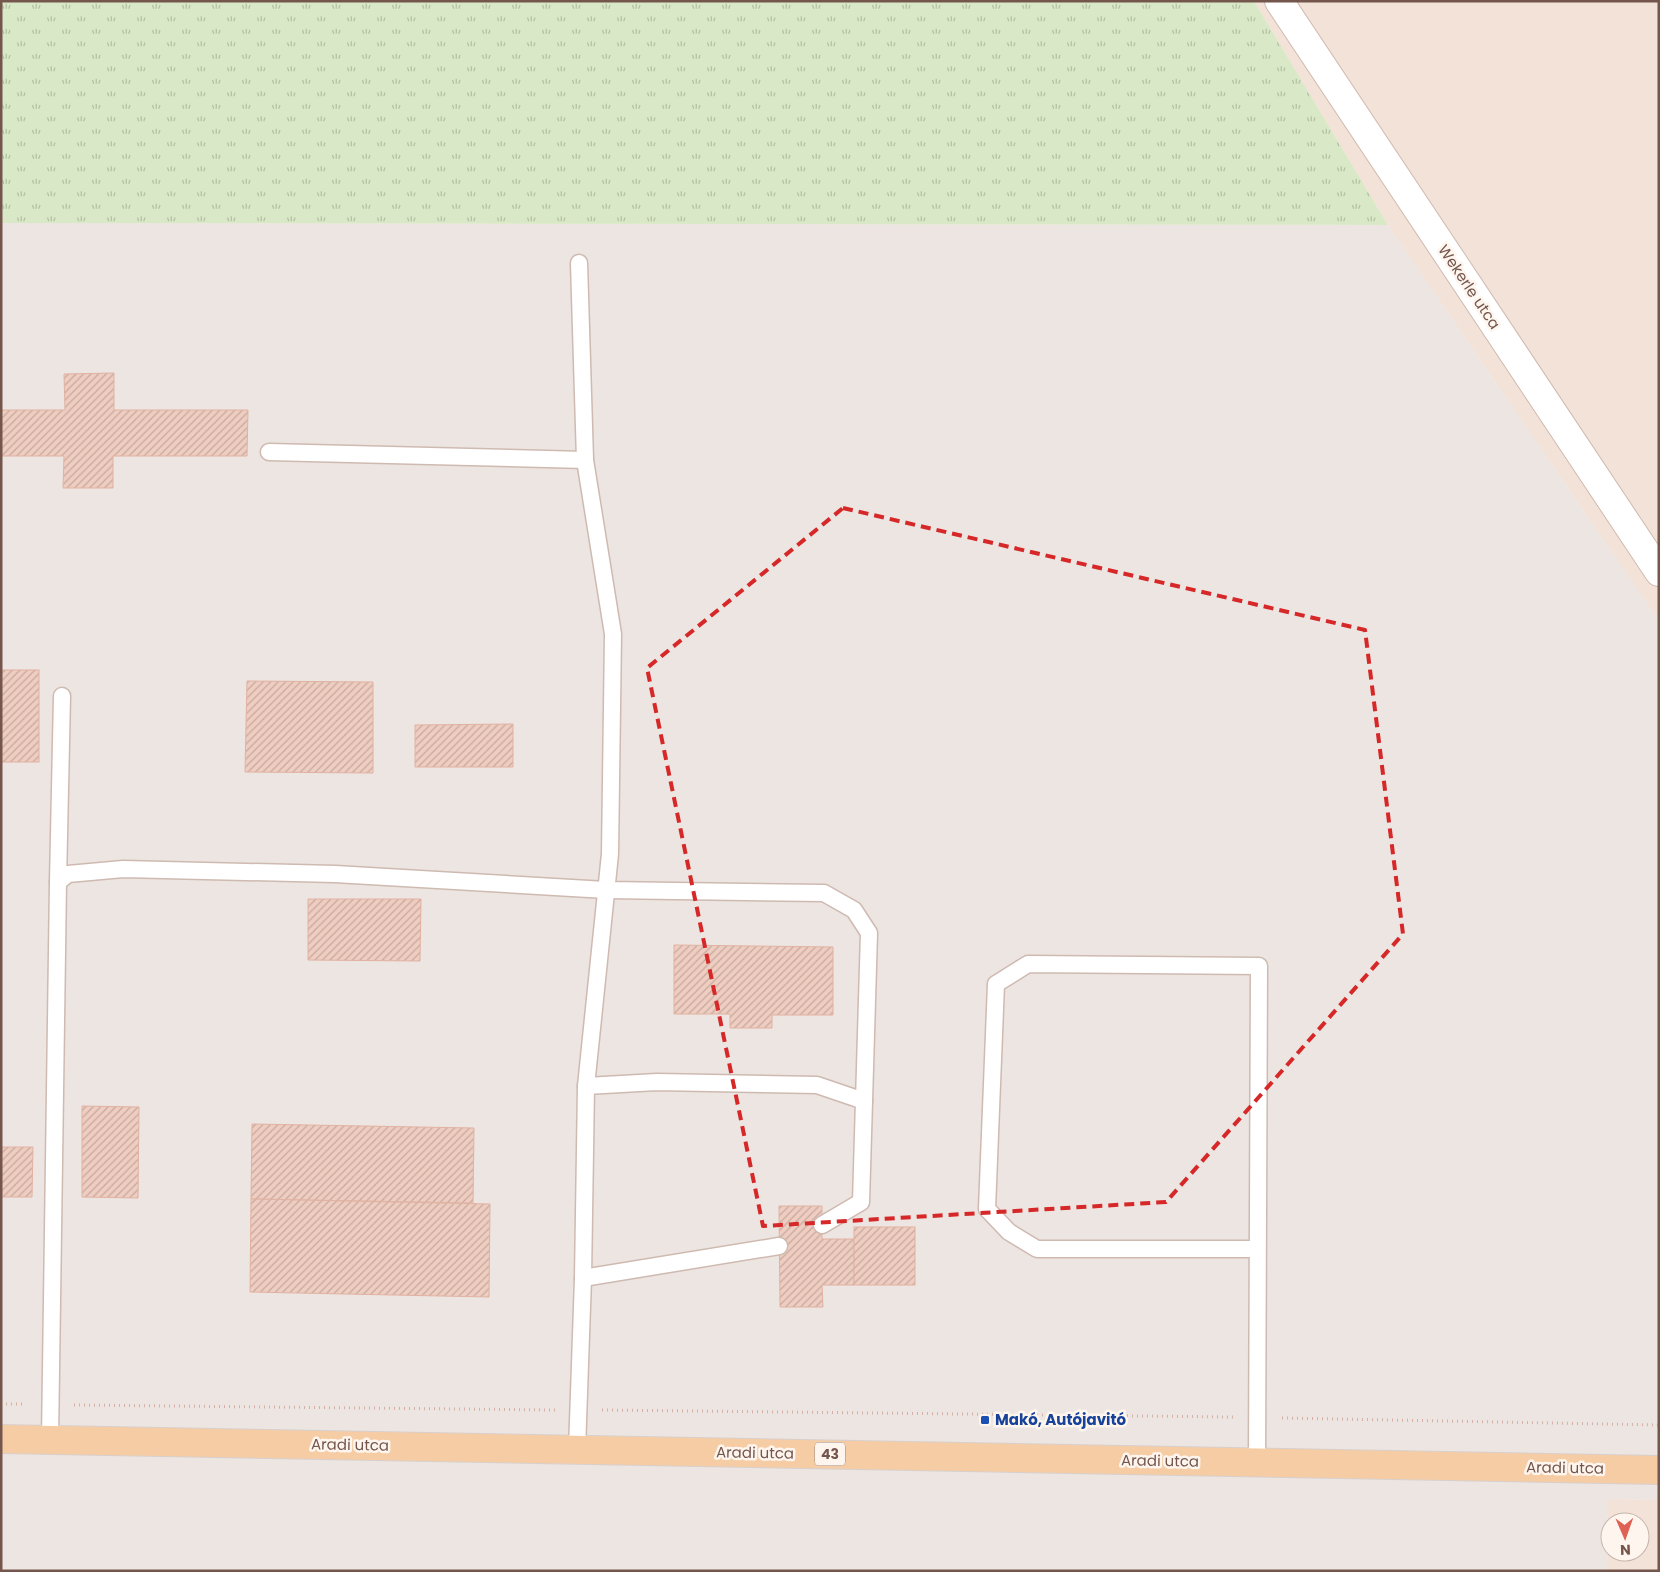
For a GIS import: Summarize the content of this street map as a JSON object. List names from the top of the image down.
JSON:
{
  "streets": {
    "main road": ["Aradi utca", "43"],
    "street": ["Wekerle utca"]
  },
  "places": {
    "transit": ["Makó, Autójavitó"]
  },
  "north": "bottom"
}
